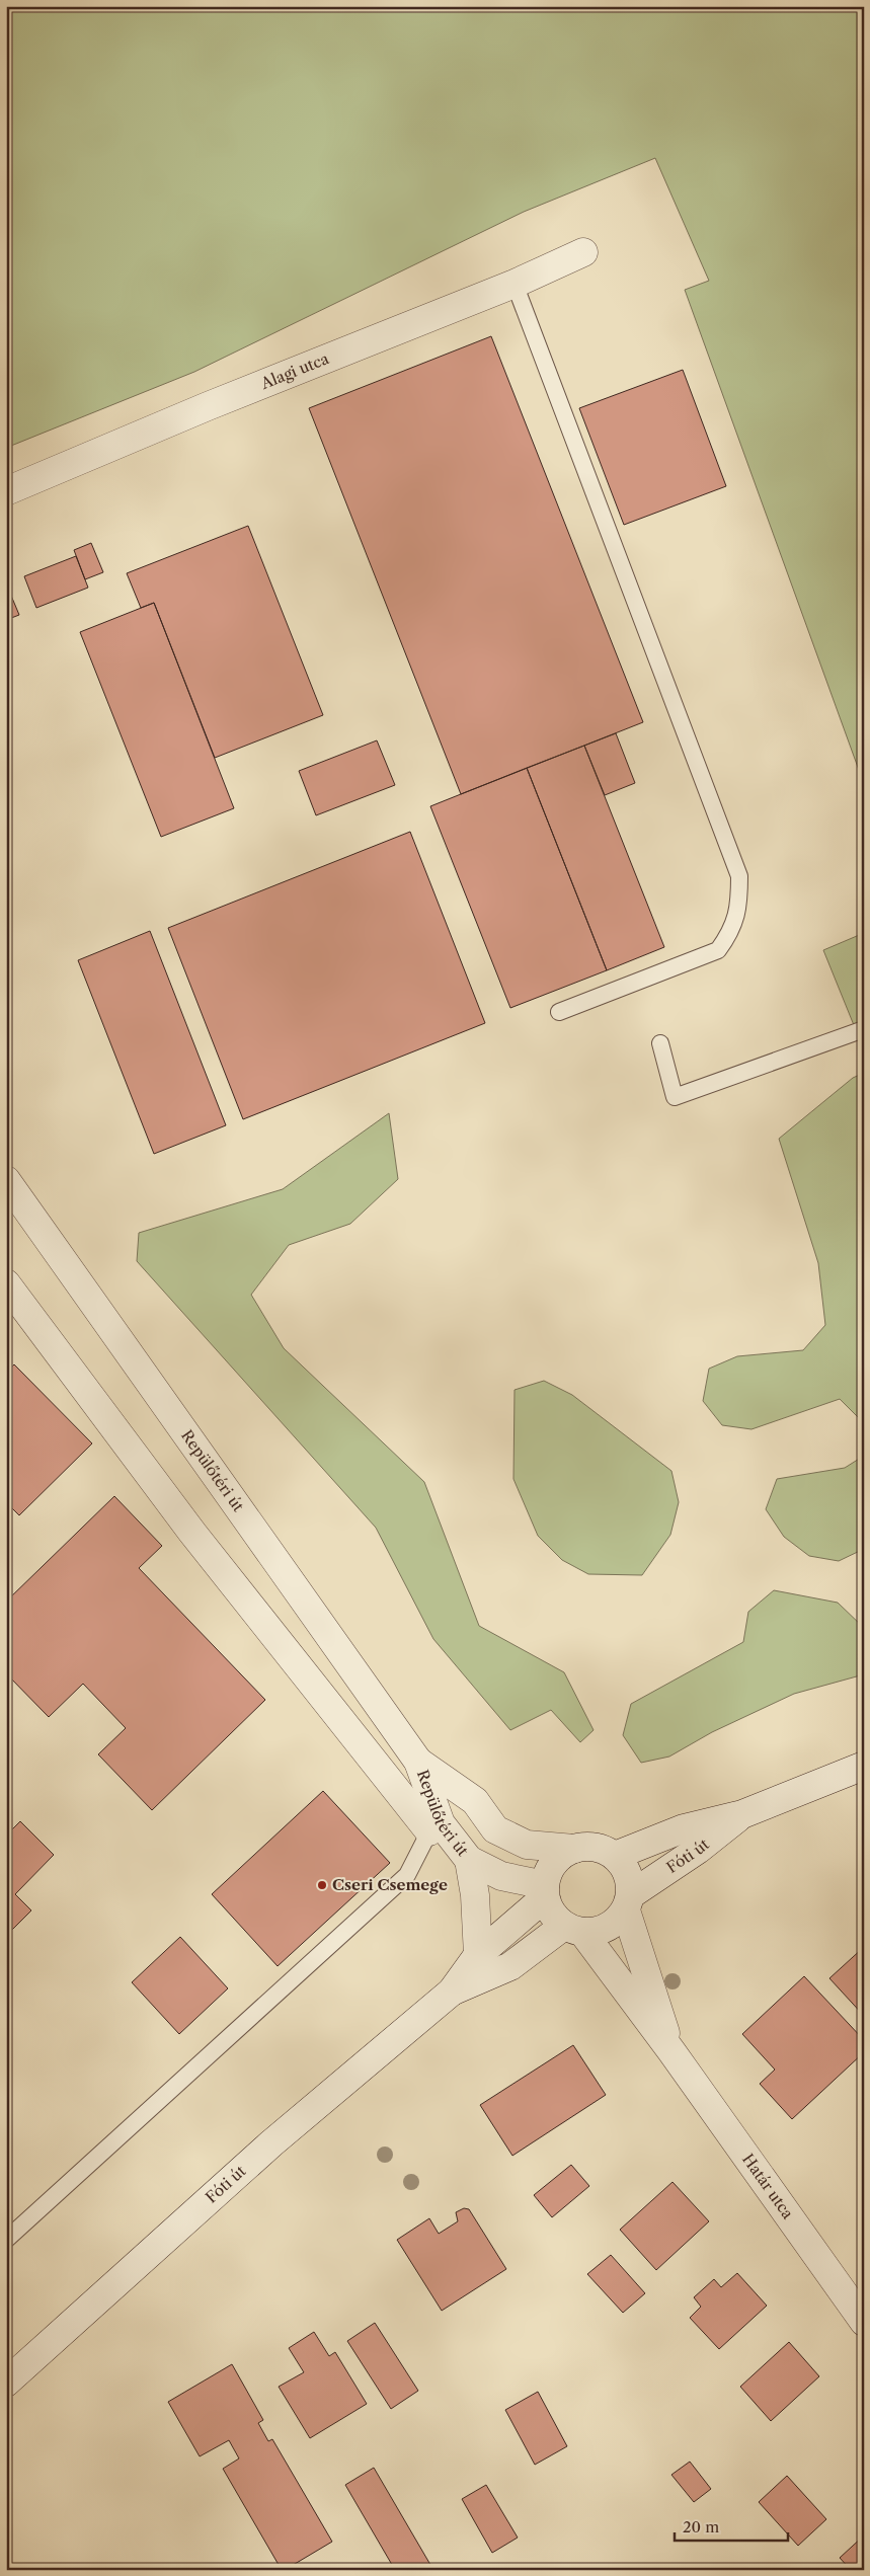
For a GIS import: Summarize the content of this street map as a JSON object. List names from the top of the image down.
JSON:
{
  "streets": {
    "street": [
      "Alagi utca",
      "Repülőtéri út",
      "Fóti út",
      "Határ utca"
    ]
  },
  "crossings": [
    ["Repülőtéri út", "Fóti út"],
    ["Repülőtéri út", "Határ utca"],
    ["Fóti út", "Határ utca"]
  ],
  "places": ["Cseri Csemege"],
  "scale_bar": "20 m"
}
